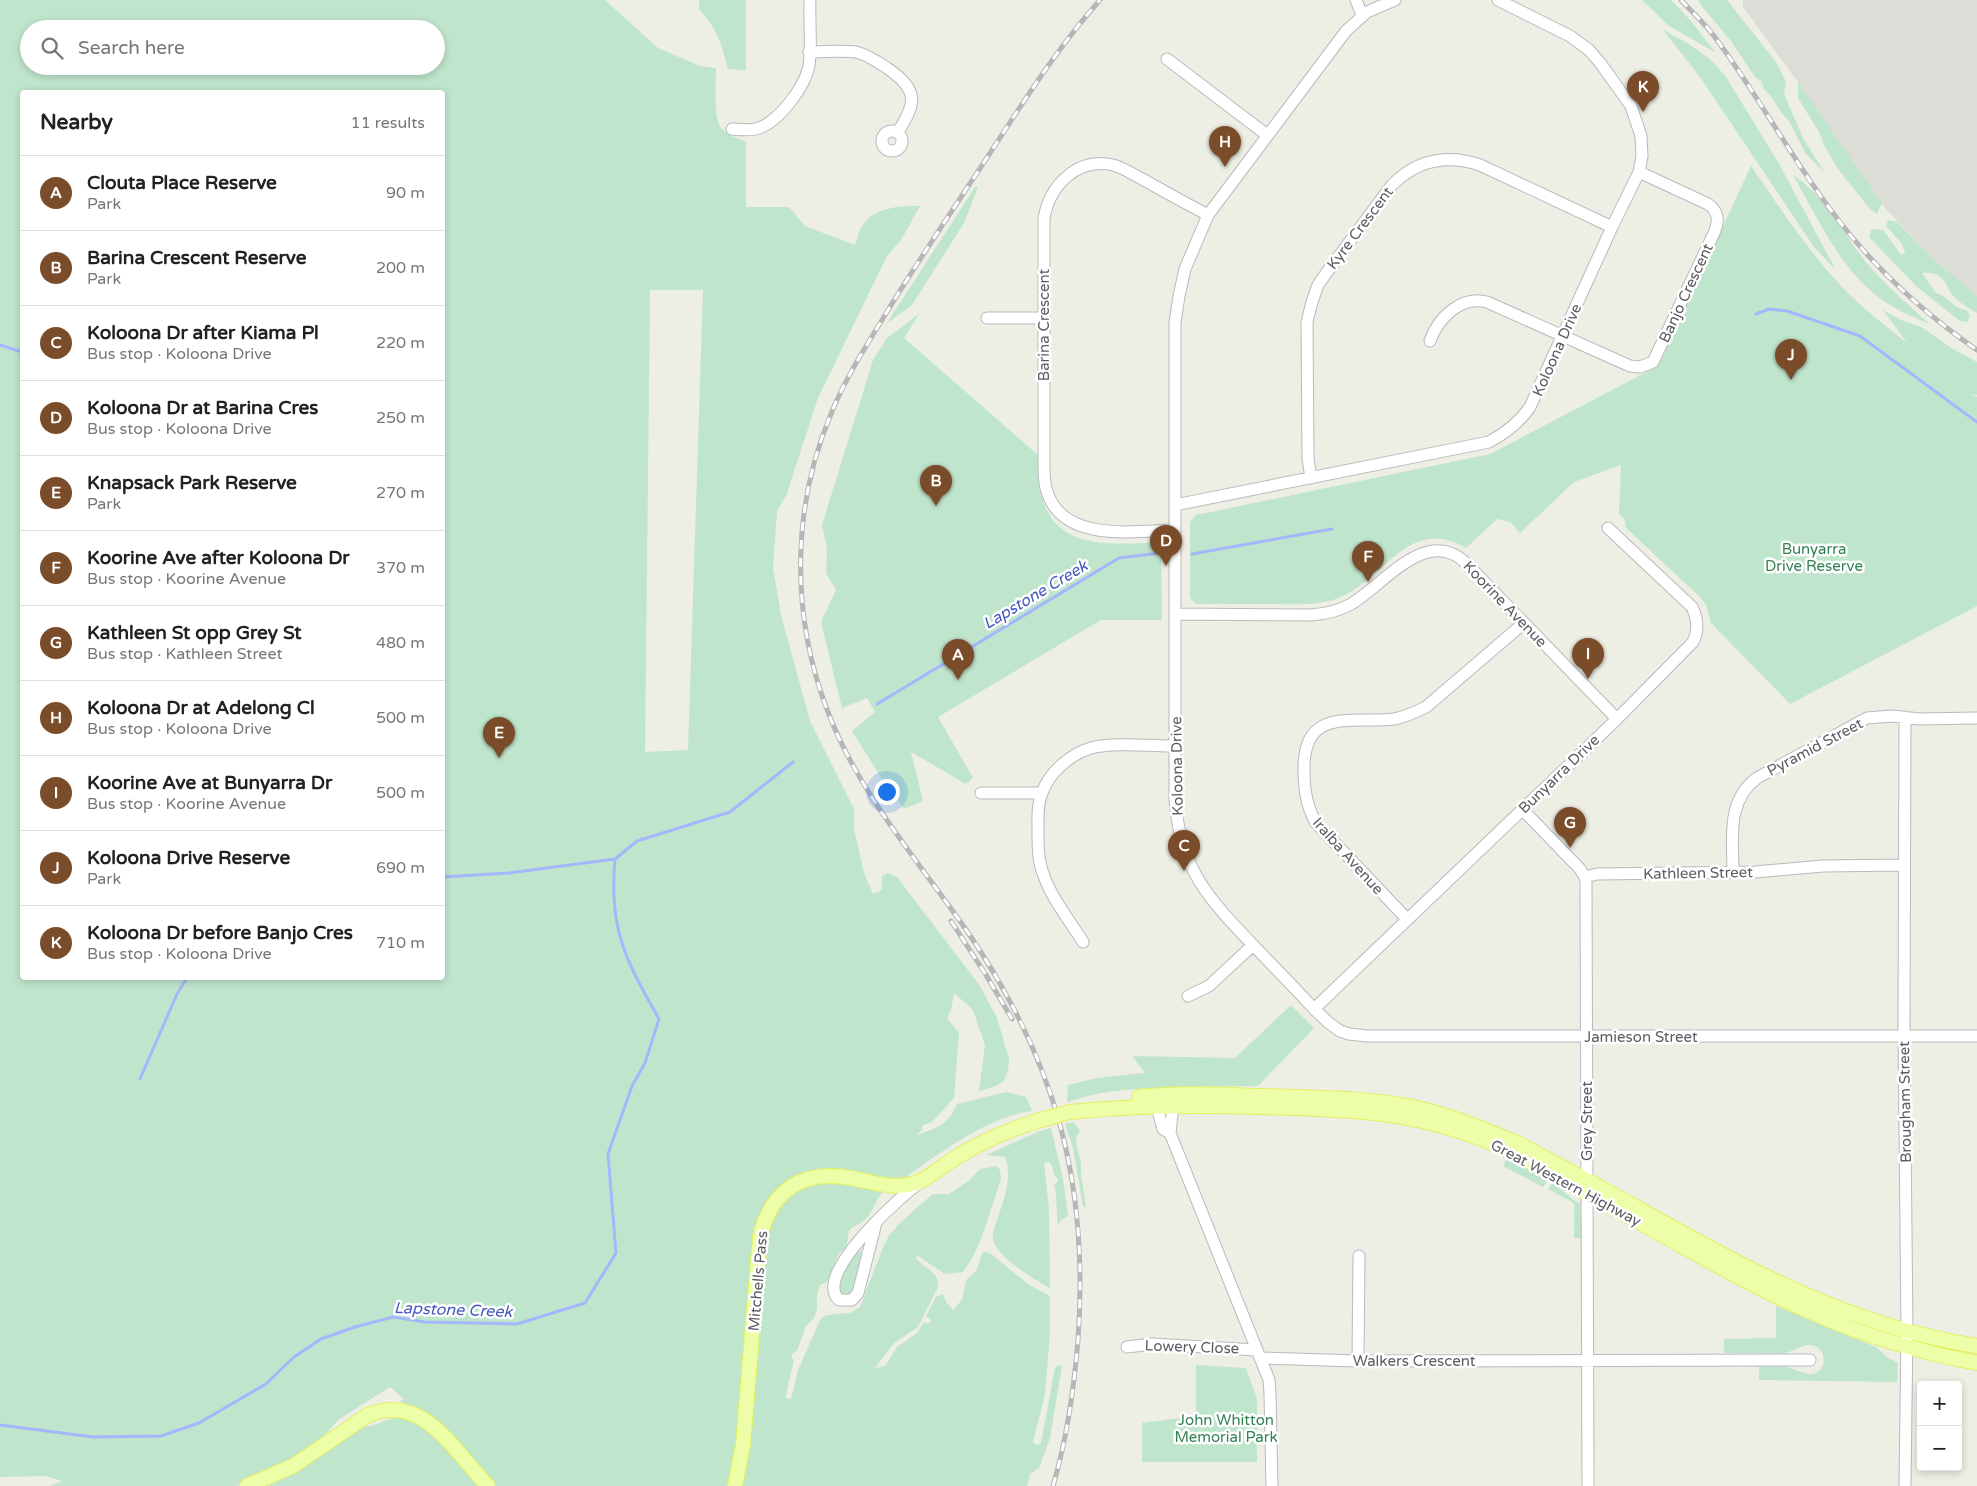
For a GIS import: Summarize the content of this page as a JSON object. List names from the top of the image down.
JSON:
{
  "streets": {
    "main road": ["Great Western Highway", "Mitchells Pass"],
    "street": [
      "Kyre Crescent",
      "Banjo Crescent",
      "Barina Crescent",
      "Koloona Drive",
      "Koorine Avenue",
      "Pyramid Street",
      "Bunyarra Drive",
      "Iralba Avenue",
      "Kathleen Street",
      "Jamieson Street",
      "Brougham Street",
      "Grey Street",
      "Lowery Close",
      "Walkers Crescent"
    ]
  },
  "crossings": [
    ["Kyre Crescent", "Koloona Drive"],
    ["Banjo Crescent", "Koloona Drive"],
    ["Barina Crescent", "Koloona Drive"],
    ["Koloona Drive", "Koorine Avenue"],
    ["Koloona Drive", "Bunyarra Drive"],
    ["Koloona Drive", "Jamieson Street"],
    ["Koorine Avenue", "Bunyarra Drive"],
    ["Koorine Avenue", "Iralba Avenue"],
    ["Pyramid Street", "Kathleen Street"],
    ["Pyramid Street", "Brougham Street"],
    ["Bunyarra Drive", "Iralba Avenue"],
    ["Bunyarra Drive", "Jamieson Street"],
    ["Kathleen Street", "Brougham Street"],
    ["Kathleen Street", "Grey Street"],
    ["Jamieson Street", "Brougham Street"],
    ["Jamieson Street", "Grey Street"],
    ["Brougham Street", "Great Western Highway"],
    ["Grey Street", "Great Western Highway"],
    ["Grey Street", "Walkers Crescent"],
    ["Great Western Highway", "Mitchells Pass"],
    ["Lowery Close", "Walkers Crescent"]
  ],
  "water": ["Lapstone Creek"],
  "parks": ["Bunyarra Drive Reserve", "John Whitton Memorial Park"],
  "page": {
    "search": "Search here",
    "pins": [
      "K",
      "H",
      "J",
      "B",
      "D",
      "F",
      "I",
      "A",
      "E",
      "G",
      "C"
    ],
    "heading": ["Nearby", "11 results"],
    "list": [
      {
        "mark": "A",
        "name": "Clouta Place Reserve",
        "note": "Park",
        "value": "90 m"
      },
      {
        "mark": "B",
        "name": "Barina Crescent Reserve",
        "note": "Park",
        "value": "200 m"
      },
      {
        "mark": "C",
        "name": "Koloona Dr after Kiama Pl",
        "note": "Bus stop · Koloona Drive",
        "value": "220 m"
      },
      {
        "mark": "D",
        "name": "Koloona Dr at Barina Cres",
        "note": "Bus stop · Koloona Drive",
        "value": "250 m"
      },
      {
        "mark": "E",
        "name": "Knapsack Park Reserve",
        "note": "Park",
        "value": "270 m"
      },
      {
        "mark": "F",
        "name": "Koorine Ave after Koloona Dr",
        "note": "Bus stop · Koorine Avenue",
        "value": "370 m"
      },
      {
        "mark": "G",
        "name": "Kathleen St opp Grey St",
        "note": "Bus stop · Kathleen Street",
        "value": "480 m"
      },
      {
        "mark": "H",
        "name": "Koloona Dr at Adelong Cl",
        "note": "Bus stop · Koloona Drive",
        "value": "500 m"
      },
      {
        "mark": "I",
        "name": "Koorine Ave at Bunyarra Dr",
        "note": "Bus stop · Koorine Avenue",
        "value": "500 m"
      },
      {
        "mark": "J",
        "name": "Koloona Drive Reserve",
        "note": "Park",
        "value": "690 m"
      },
      {
        "mark": "K",
        "name": "Koloona Dr before Banjo Cres",
        "note": "Bus stop · Koloona Drive",
        "value": "710 m"
      }
    ],
    "map_buttons": ["+", "−"]
  }
}
